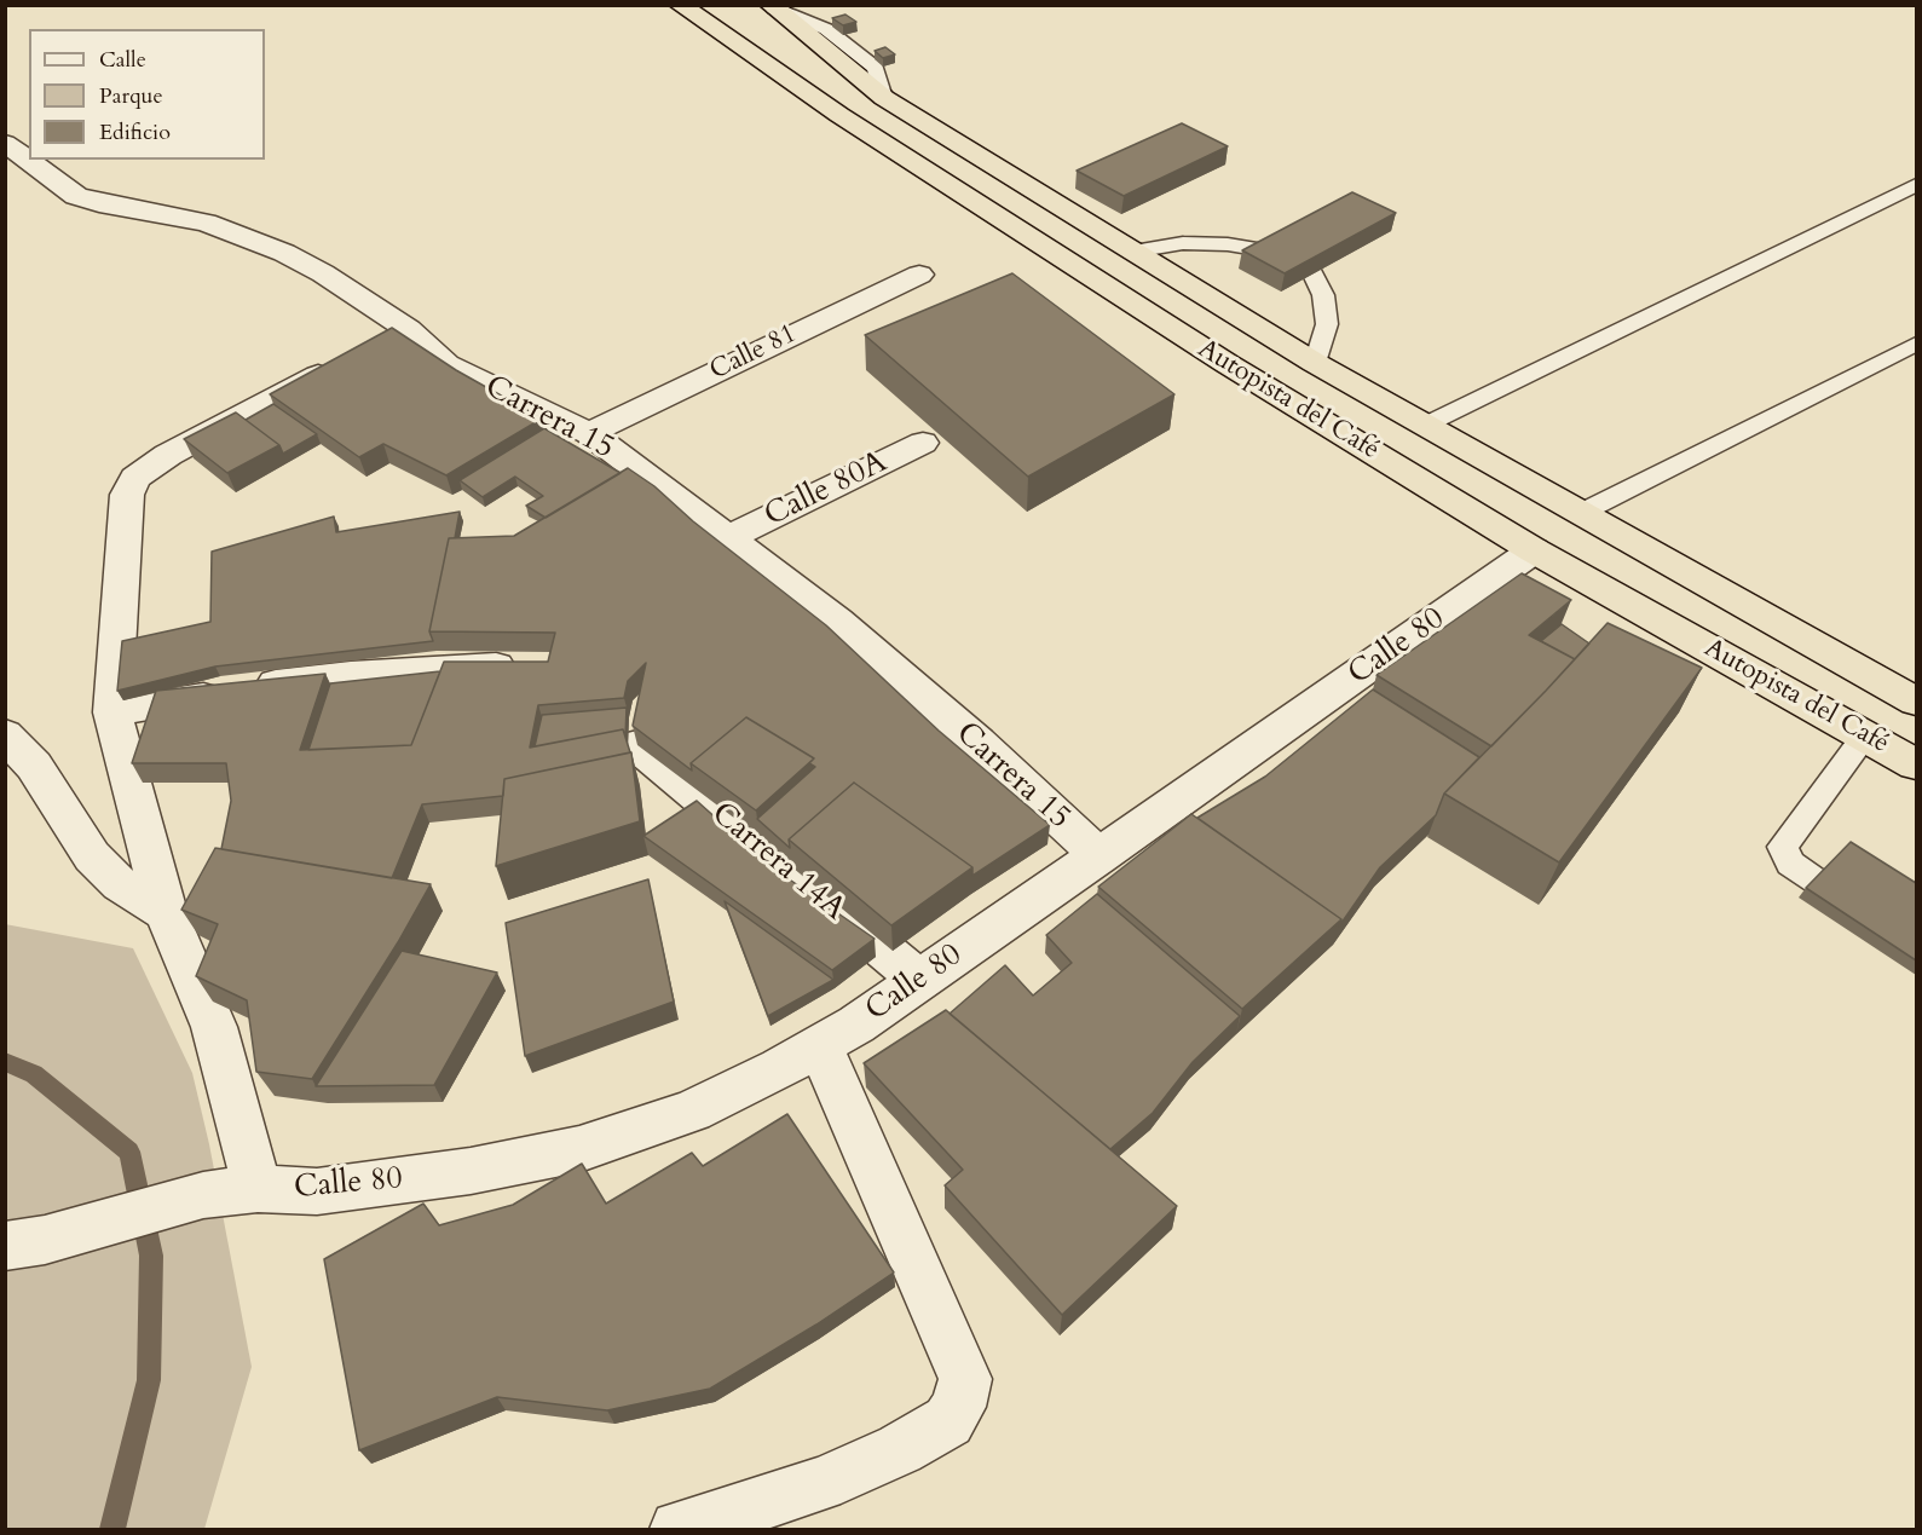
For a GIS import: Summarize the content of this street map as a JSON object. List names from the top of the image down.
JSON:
{
  "streets": {
    "highway": ["Autopista del Café"],
    "street": [
      "Calle 81",
      "Carrera 15",
      "Calle 80A",
      "Calle 80",
      "Carrera 14A"
    ]
  },
  "crossings": [
    ["Calle 81", "Carrera 15"],
    ["Autopista del Café", "Calle 80"],
    ["Carrera 15", "Calle 80A"],
    ["Carrera 15", "Calle 80"],
    ["Calle 80", "Carrera 14A"]
  ],
  "legend": ["Calle", "Parque", "Edificio"]
}
